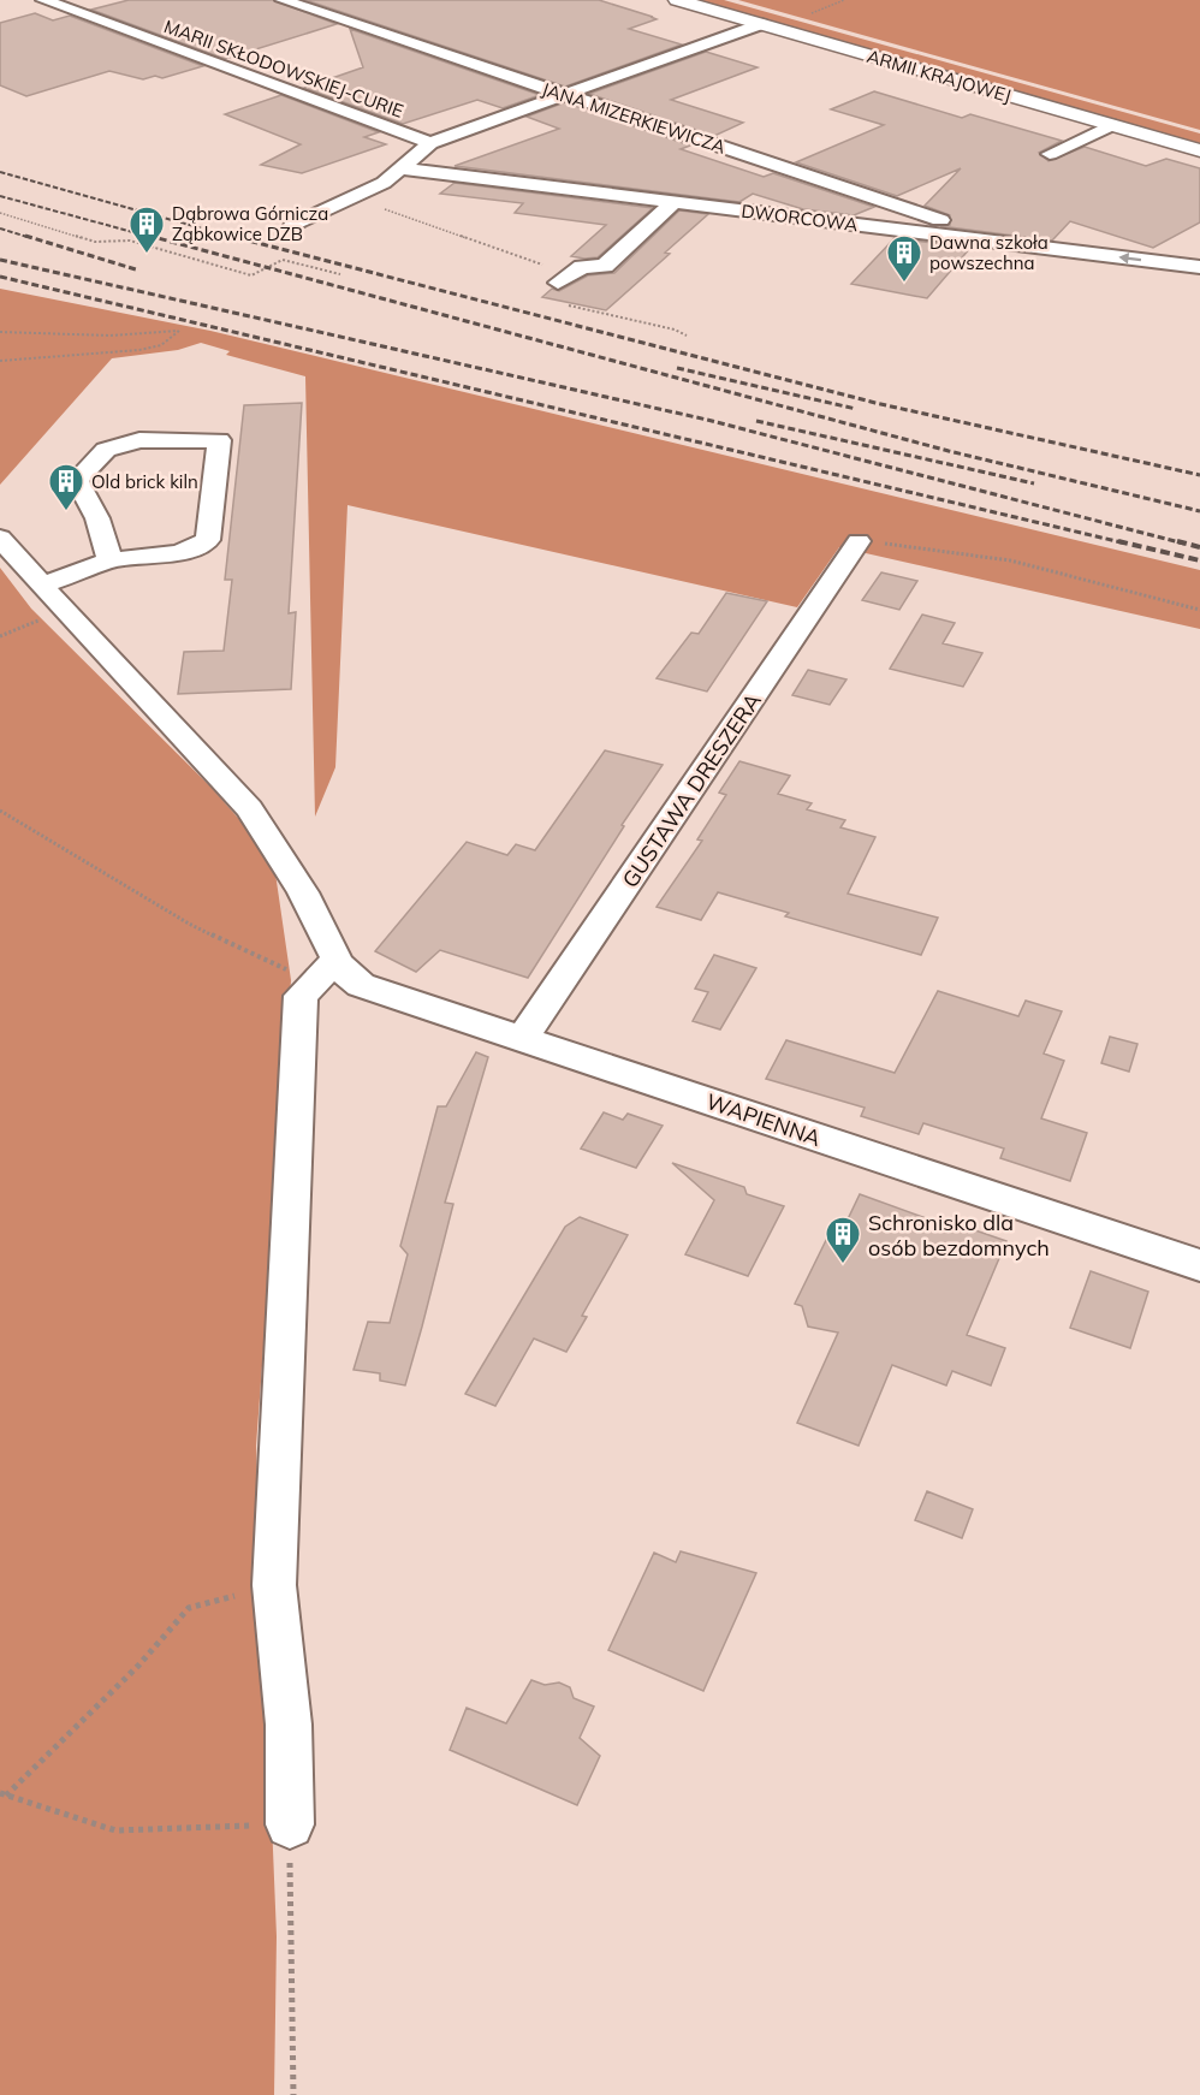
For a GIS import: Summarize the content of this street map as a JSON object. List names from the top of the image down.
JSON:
{
  "streets": {
    "main road": ["ARMII KRAJOWEJ"],
    "street": [
      "MARII SKŁODOWSKIEJ-CURIE",
      "JANA MIZERKIEWICZA",
      "DWORCOWA",
      "GUSTAWA DRESZERA",
      "WAPIENNA"
    ]
  },
  "crossings": [
    ["JANA MIZERKIEWICZA", "DWORCOWA"],
    ["GUSTAWA DRESZERA", "WAPIENNA"]
  ],
  "places": {
    "building": [
      "Dąbrowa Górnicza Ząbkowice DZB",
      "Dawna szkoła powszechna",
      "Old brick kiln",
      "Schronisko dla osób bezdomnych"
    ]
  }
}
